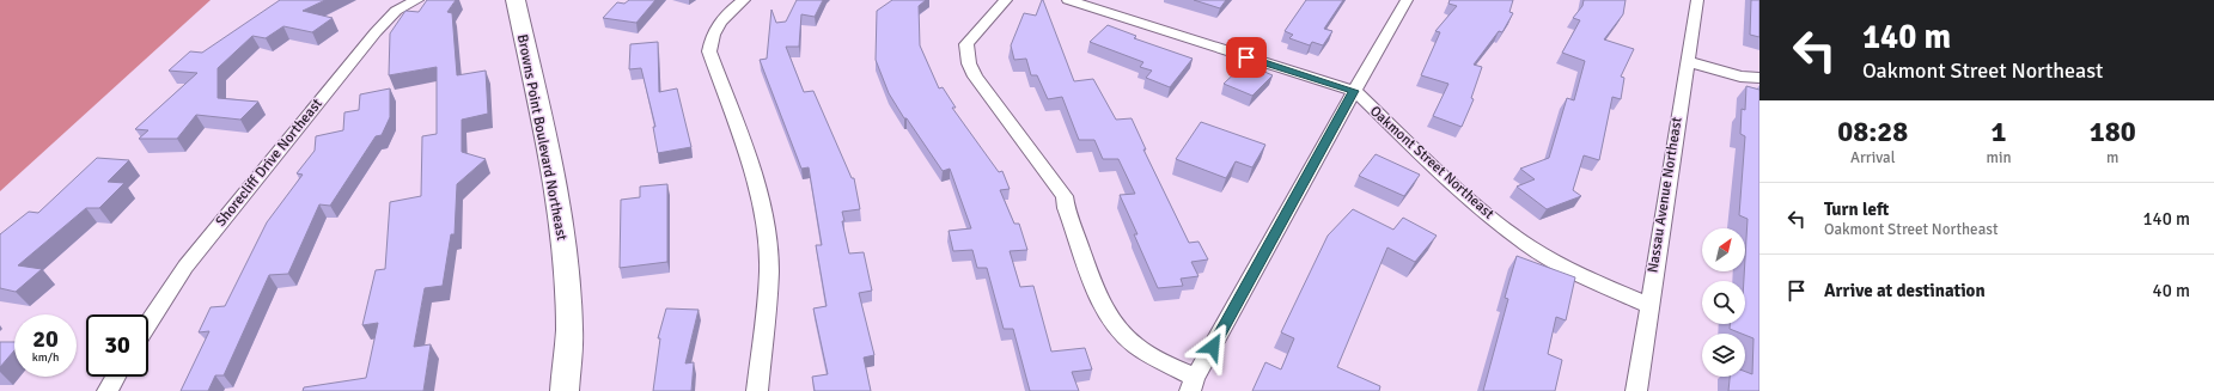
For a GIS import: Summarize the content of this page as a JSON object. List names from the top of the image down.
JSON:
{
  "streets": {
    "street": [
      "Browns Point Boulevard Northeast",
      "Shorecliff Drive Northeast",
      "Oakmont Street Northeast",
      "Nassau Avenue Northeast"
    ]
  },
  "crossings": [
    ["Oakmont Street Northeast", "Nassau Avenue Northeast"]
  ],
  "north": "top right",
  "page": {
    "turn": ["140 m", "Oakmont Street Northeast"],
    "eta": [
      "08:28",
      "Arrival",
      "1",
      "min",
      "180",
      "m"
    ],
    "list": [
      {
        "name": "Turn left",
        "note": "Oakmont Street Northeast",
        "value": "140 m"
      },
      {
        "name": "Arrive at destination",
        "value": "40 m"
      }
    ],
    "speed": "20 km/h",
    "limit": "30"
  }
}
